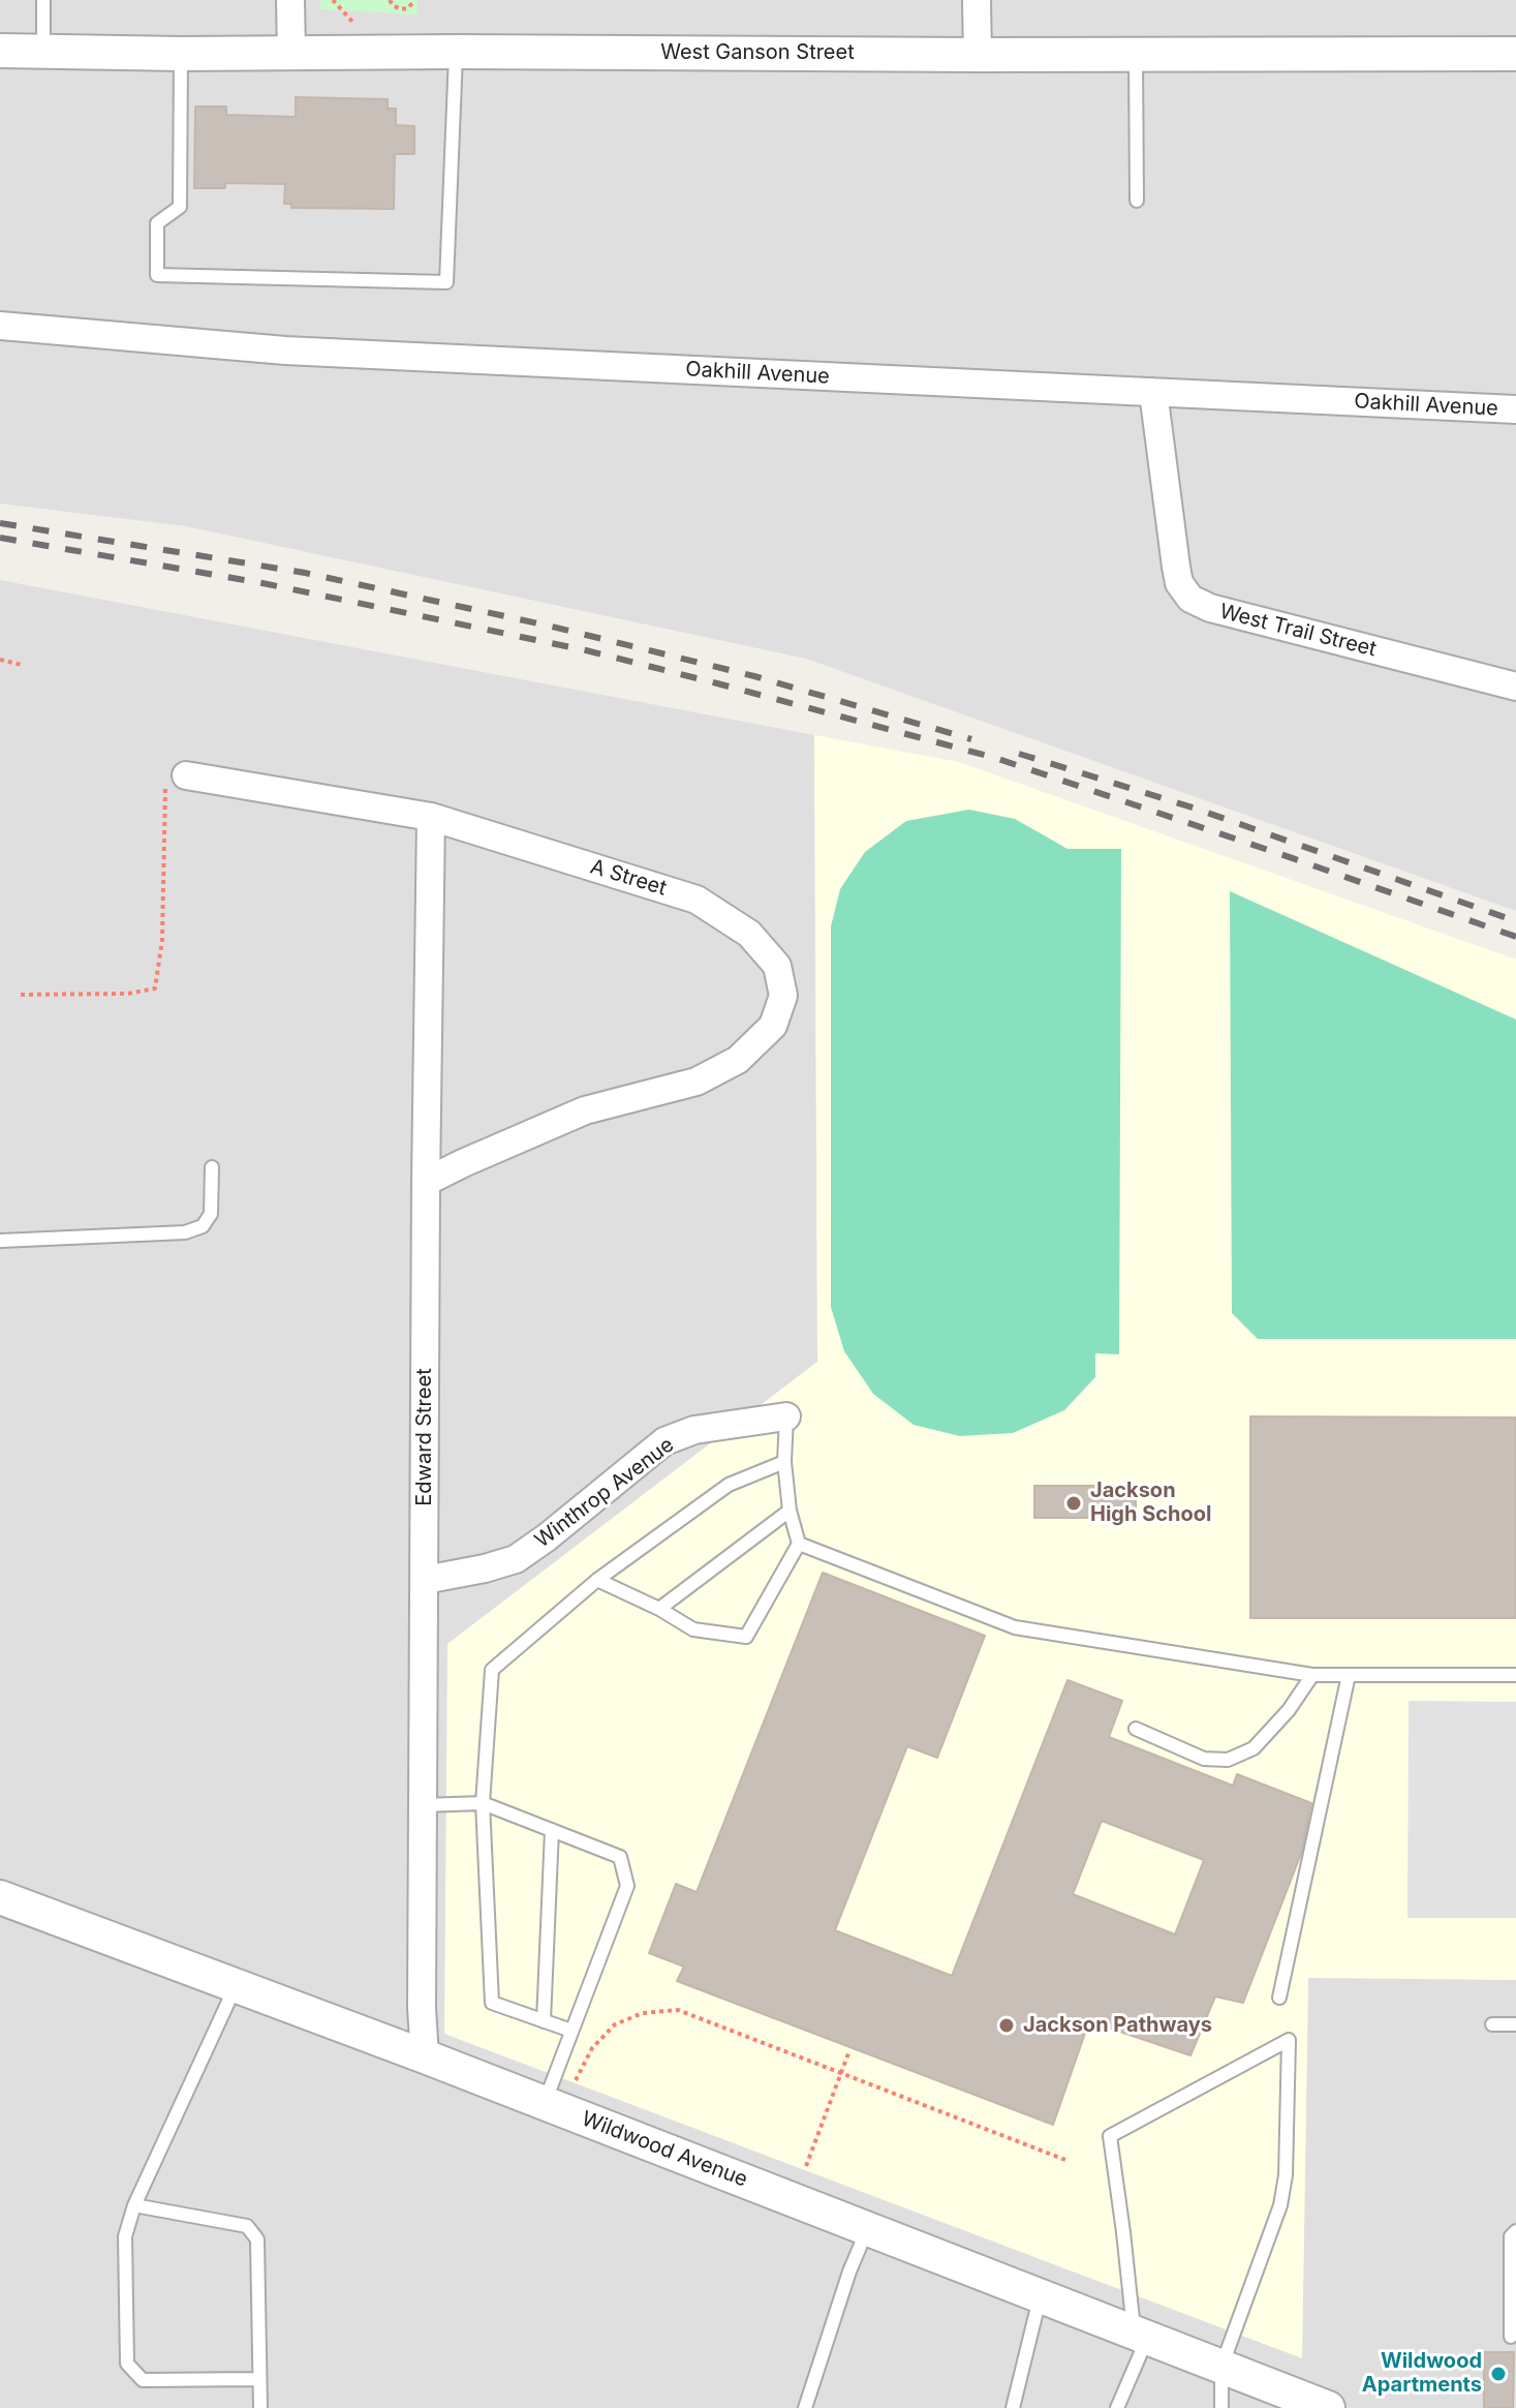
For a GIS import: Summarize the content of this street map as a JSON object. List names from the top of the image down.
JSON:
{
  "streets": {
    "street": [
      "West Ganson Street",
      "Oakhill Avenue",
      "West Trail Street",
      "A Street",
      "Edward Street",
      "Winthrop Avenue",
      "Wildwood Avenue"
    ]
  },
  "crossings": [
    ["Oakhill Avenue", "West Trail Street"],
    ["A Street", "Edward Street"],
    ["Edward Street", "Winthrop Avenue"],
    ["Edward Street", "Wildwood Avenue"]
  ],
  "places": ["Jackson High School", "Jackson Pathways", "Wildwood Apartments"]
}
